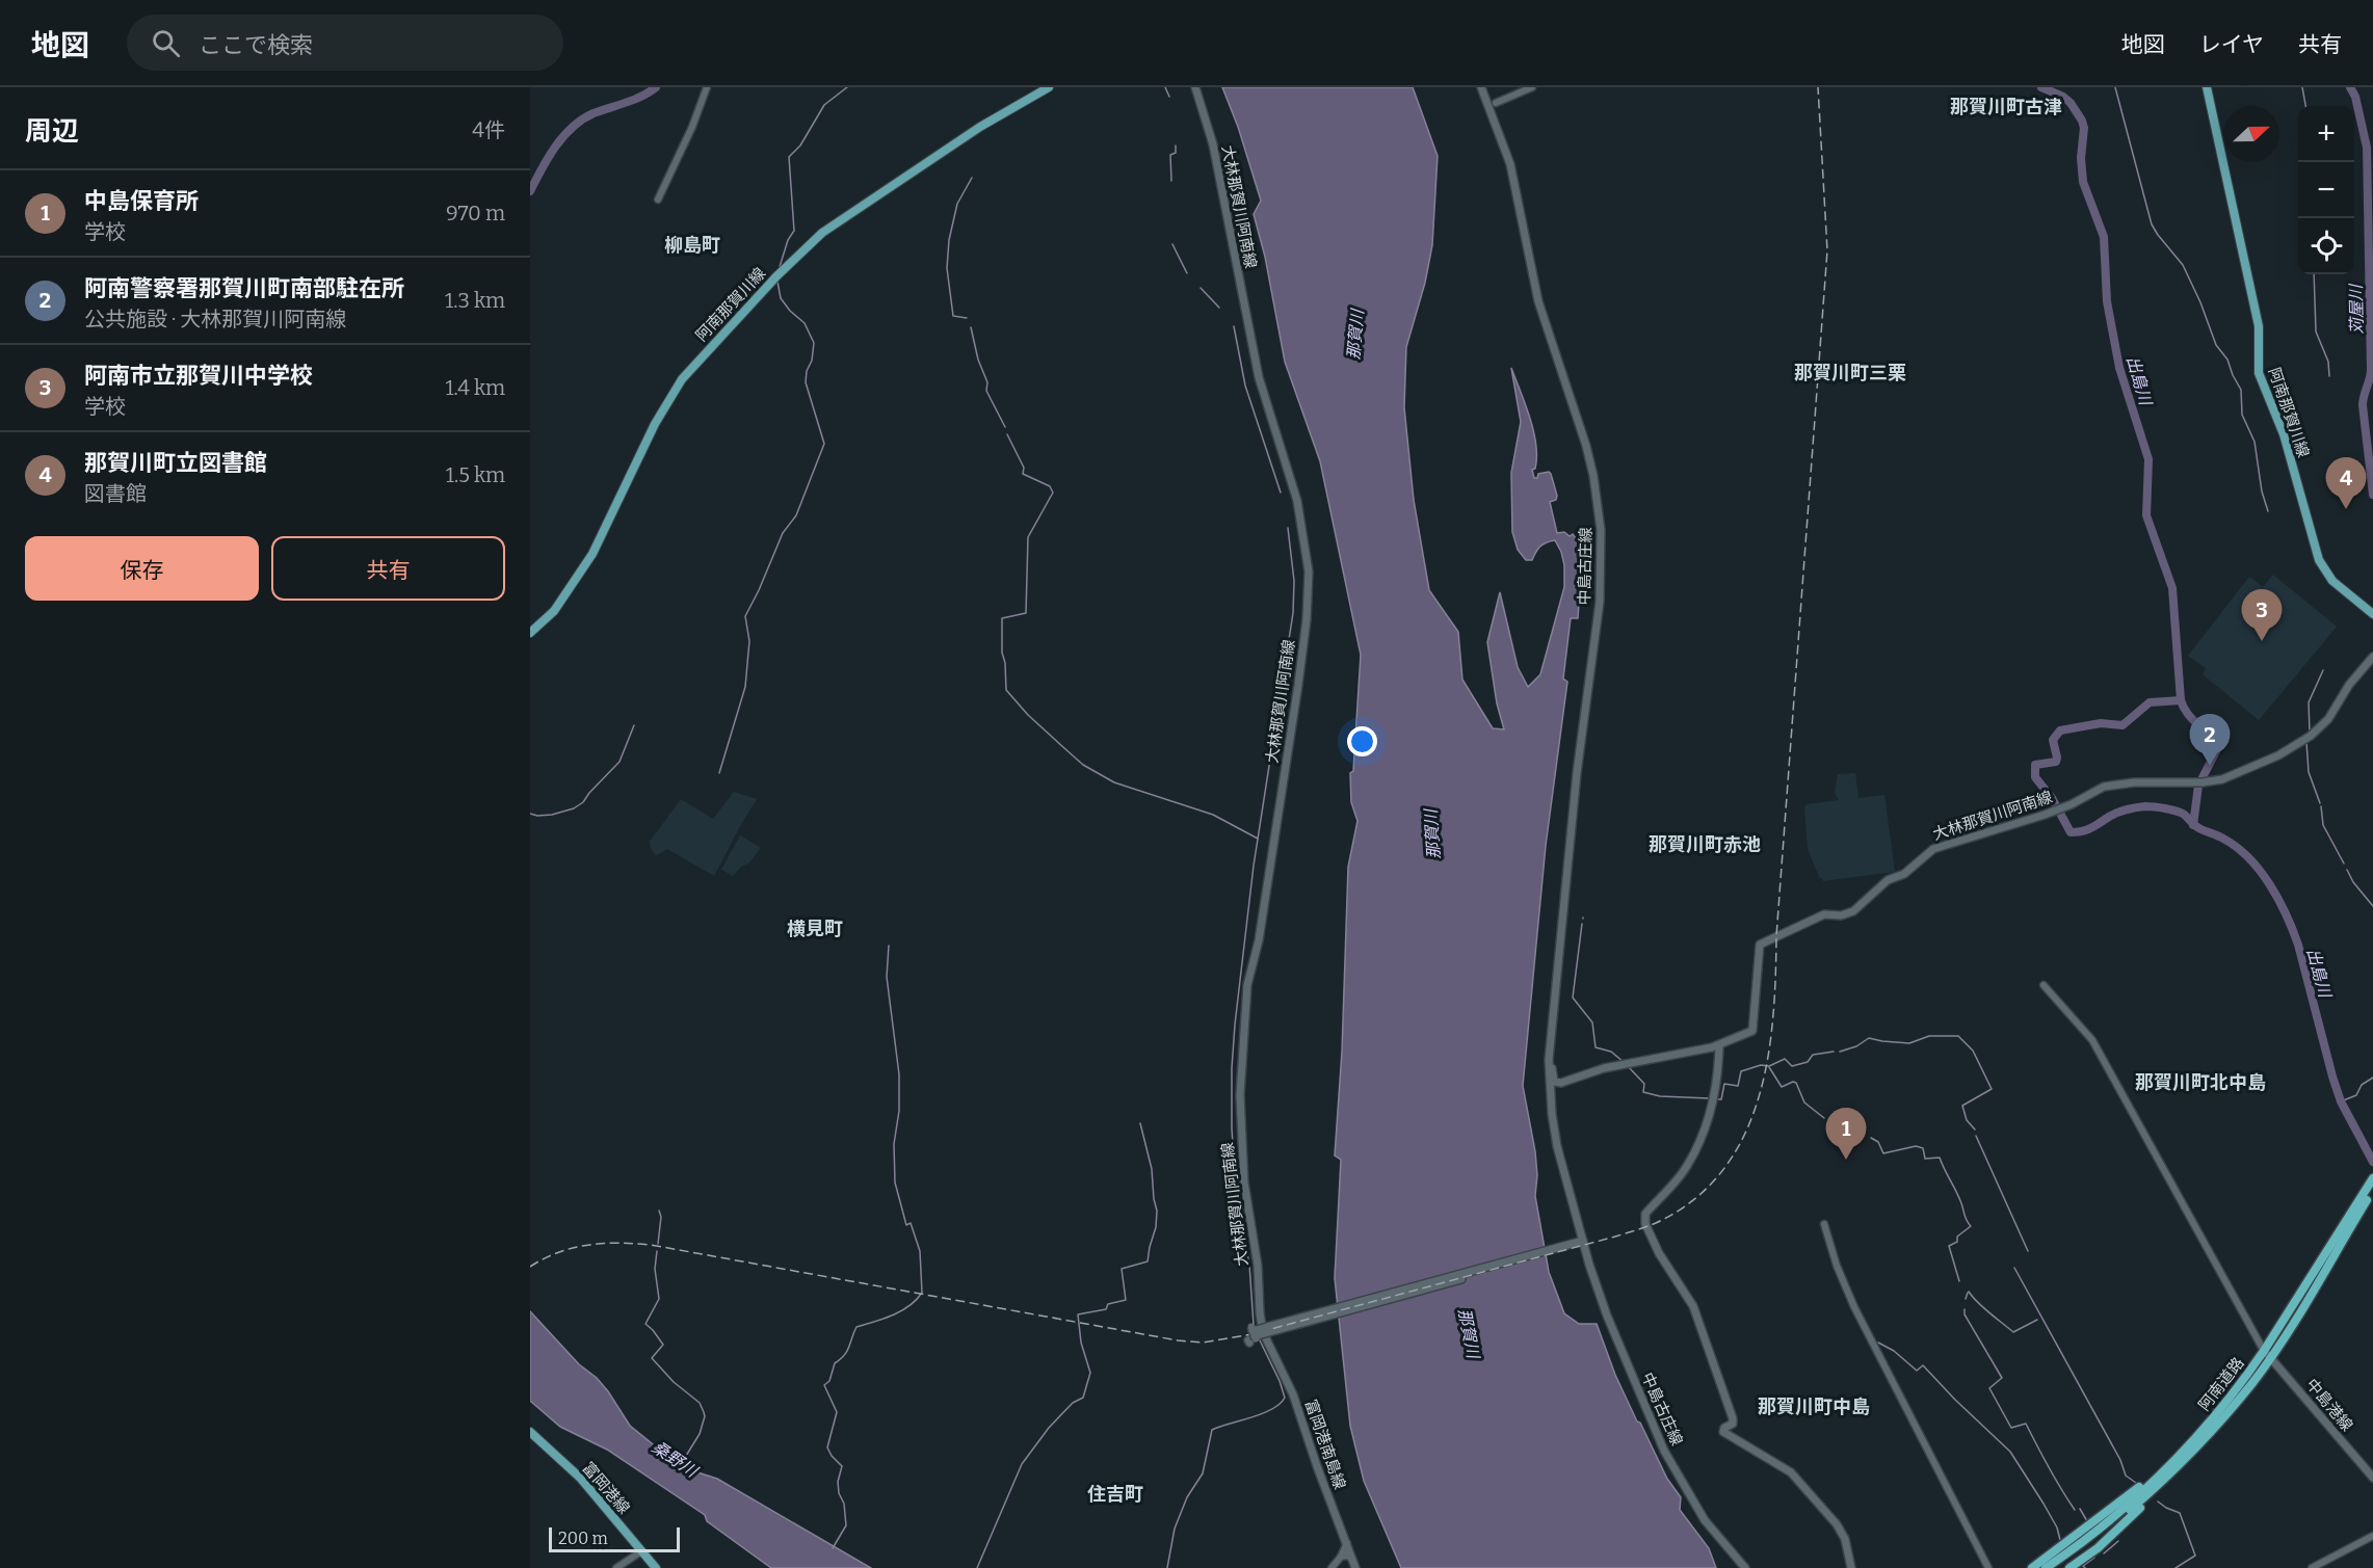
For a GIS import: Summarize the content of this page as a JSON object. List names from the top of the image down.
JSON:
{
  "streets": {
    "highway": ["阿南道路"],
    "main road": [
      "大林那賀川阿南線",
      "阿南那賀川線",
      "中島古庄線",
      "中島港線",
      "富岡港南島線",
      "富岡港線"
    ]
  },
  "crossings": [
    ["大林那賀川阿南線", "中島古庄線"],
    ["大林那賀川阿南線", "富岡港南島線"],
    ["阿南道路", "中島港線"]
  ],
  "districts": [
    "那賀川町古津",
    "柳島町",
    "那賀川町三栗",
    "那賀川町赤池",
    "横見町",
    "那賀川町北中島",
    "那賀川町中島",
    "住吉町"
  ],
  "water": [
    "苅屋川",
    "那賀川",
    "出島川",
    "桑野川"
  ],
  "scale_bar": "200 m",
  "north": "right",
  "page": {
    "header": "地図",
    "search": "ここで検索",
    "nav": ["地図", "レイヤ", "共有"],
    "heading": ["周辺", "4件"],
    "map_buttons": ["+", "−"],
    "list": [
      {
        "mark": "1",
        "name": "中島保育所",
        "note": "学校",
        "value": "970 m"
      },
      {
        "mark": "2",
        "name": "阿南警察署那賀川町南部駐在所",
        "note": "公共施設 · 大林那賀川阿南線",
        "value": "1.3 km"
      },
      {
        "mark": "3",
        "name": "阿南市立那賀川中学校",
        "note": "学校",
        "value": "1.4 km"
      },
      {
        "mark": "4",
        "name": "那賀川町立図書館",
        "note": "図書館",
        "value": "1.5 km"
      }
    ],
    "pins": [
      "4",
      "3",
      "2",
      "1"
    ],
    "buttons": ["保存", "共有"],
    "scale": "200 m"
  }
}
